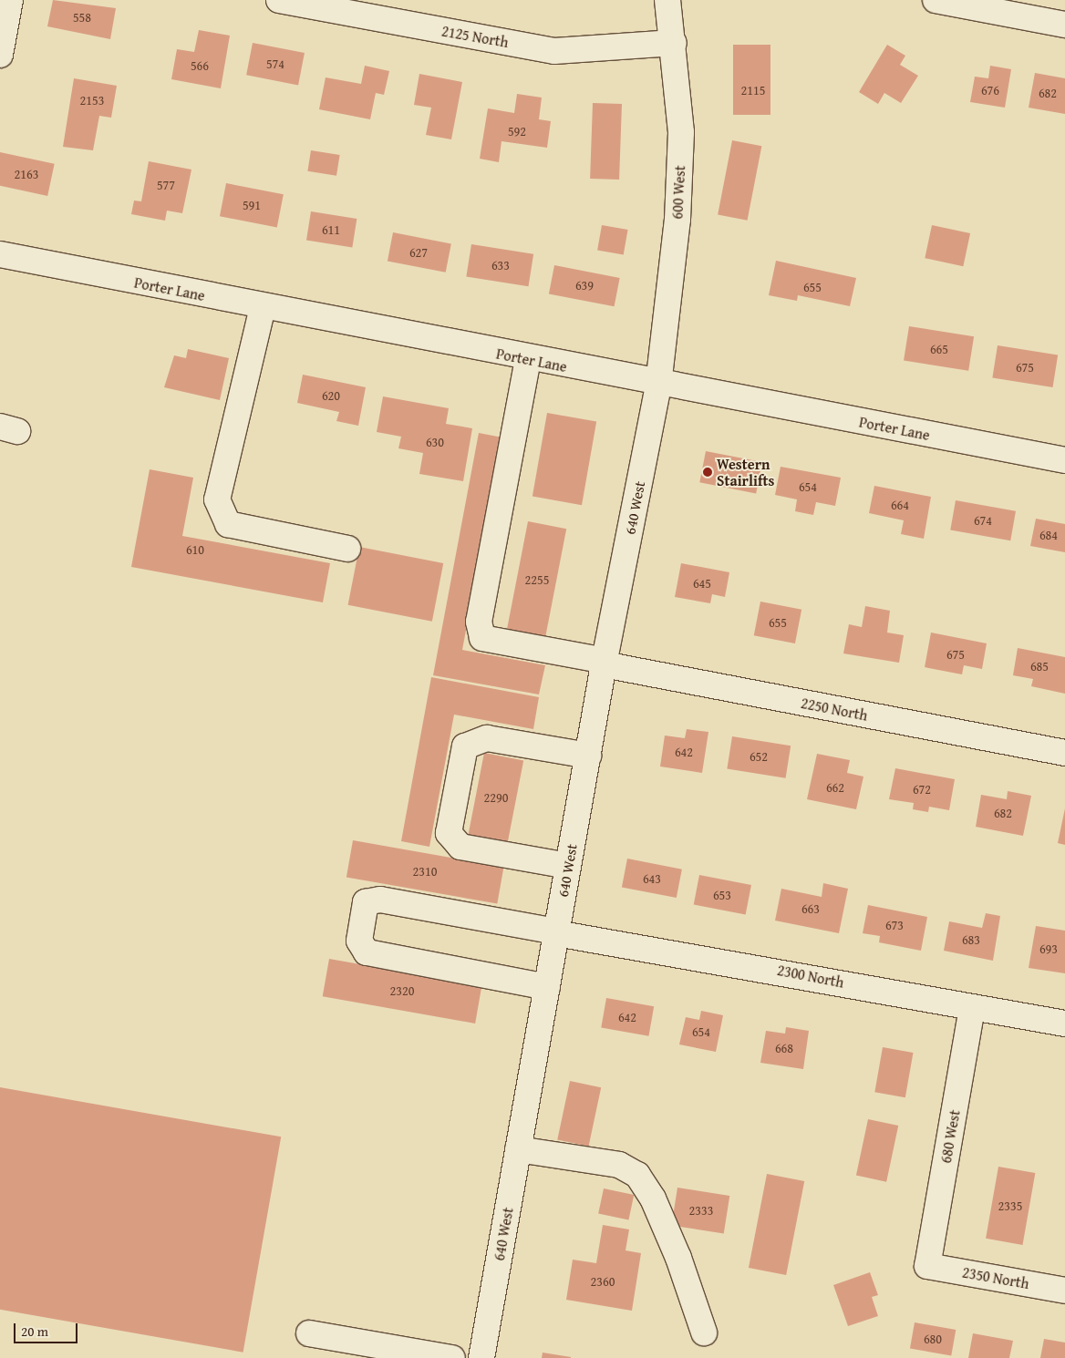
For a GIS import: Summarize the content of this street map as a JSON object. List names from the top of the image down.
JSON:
{
  "streets": {
    "street": [
      "2125 North",
      "600 West",
      "Porter Lane",
      "640 West",
      "2250 North",
      "2300 North",
      "680 West",
      "2350 North"
    ]
  },
  "crossings": [
    ["2125 North", "600 West"],
    ["600 West", "Porter Lane"],
    ["600 West", "640 West"],
    ["Porter Lane", "640 West"],
    ["Porter Lane", "2250 North"],
    ["640 West", "2250 North"],
    ["640 West", "2300 North"],
    ["2300 North", "680 West"],
    ["680 West", "2350 North"]
  ],
  "places": ["Western Stairlifts"],
  "house_numbers": [
    "558",
    "574",
    "566",
    "2115",
    "676",
    "682",
    "2153",
    "592",
    "2163",
    "577",
    "591",
    "611",
    "627",
    "633",
    "639",
    "655",
    "665",
    "675",
    "620",
    "630",
    "654",
    "664",
    "674",
    "684",
    "610",
    "2255",
    "645",
    "655",
    "675",
    "685",
    "642",
    "652",
    "662",
    "672",
    "2290",
    "682",
    "2310",
    "643",
    "653",
    "663",
    "673",
    "683",
    "693",
    "2320",
    "642",
    "654",
    "668",
    "2335",
    "2333",
    "2360",
    "680"
  ],
  "scale_bar": "20 m"
}
